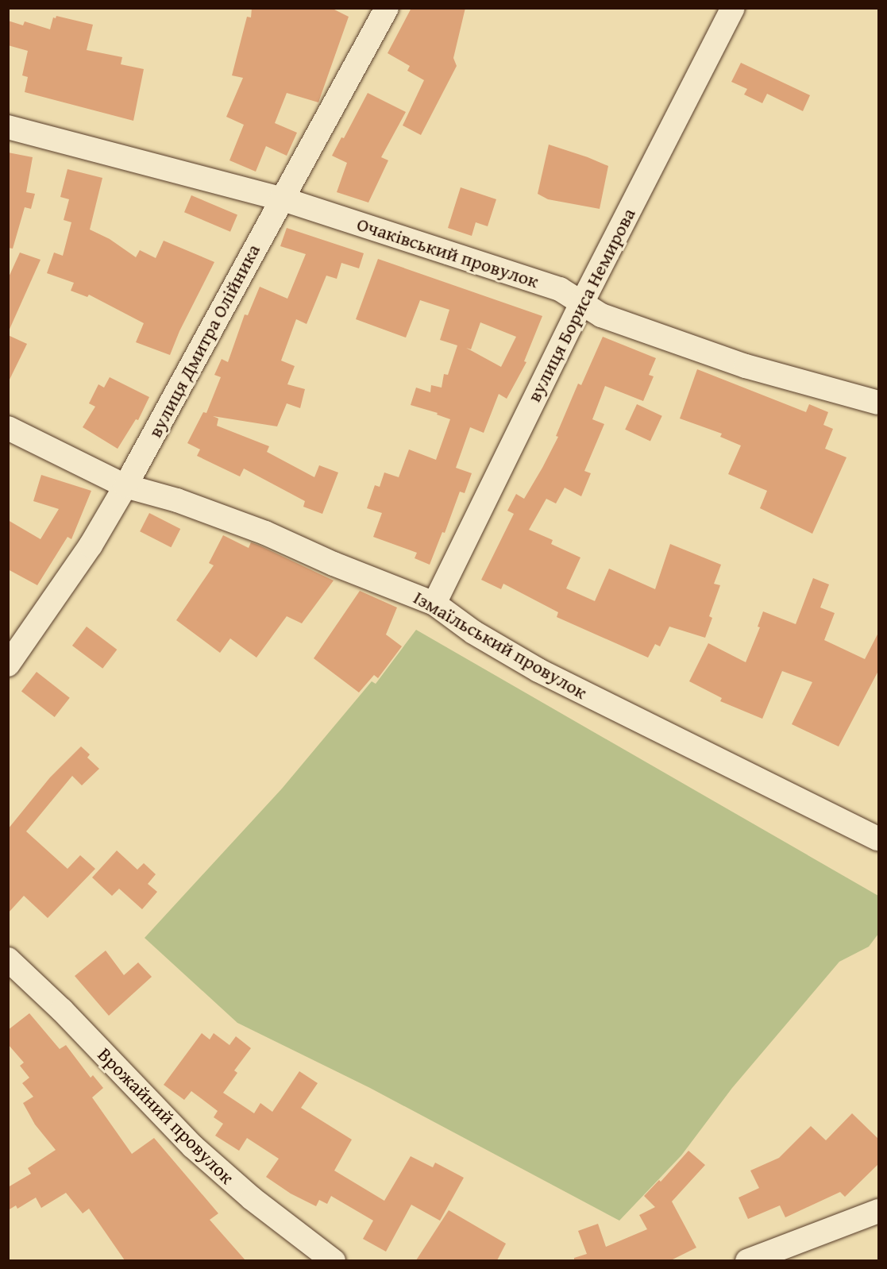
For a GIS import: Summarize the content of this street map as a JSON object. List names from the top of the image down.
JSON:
{
  "streets": {
    "street": [
      "Очаківський провулок",
      "вулиця Бориса Немирова",
      "вулиця Дмитра Олійника",
      "Ізмаїльський провулок",
      "Врожайний провулок"
    ]
  },
  "crossings": [
    ["Очаківський провулок", "вулиця Бориса Немирова"],
    ["Очаківський провулок", "вулиця Дмитра Олійника"],
    ["вулиця Бориса Немирова", "Ізмаїльський провулок"],
    ["вулиця Дмитра Олійника", "Ізмаїльський провулок"]
  ]
}
